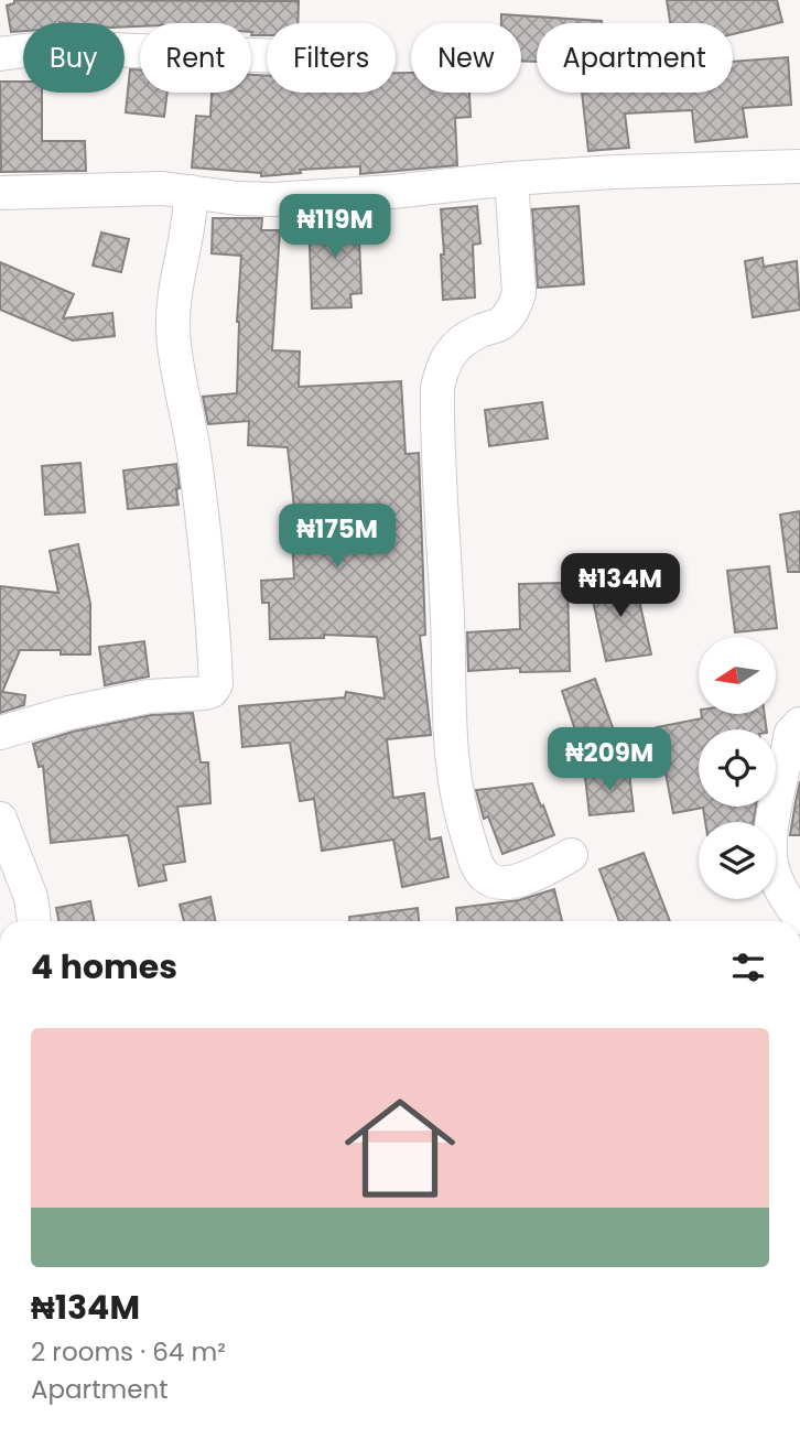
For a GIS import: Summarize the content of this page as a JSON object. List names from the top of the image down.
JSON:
{
  "north": "left",
  "page": {
    "chip": [
      "Buy",
      "Rent",
      "Filters",
      "New",
      "Apartment"
    ],
    "price": [
      "₦119M",
      "₦175M",
      "₦134M",
      "₦209M"
    ],
    "heading": "4 homes",
    "list": [
      {
        "name": "₦134M",
        "note": "2 rooms · 64 m² · Apartment"
      }
    ]
  }
}
